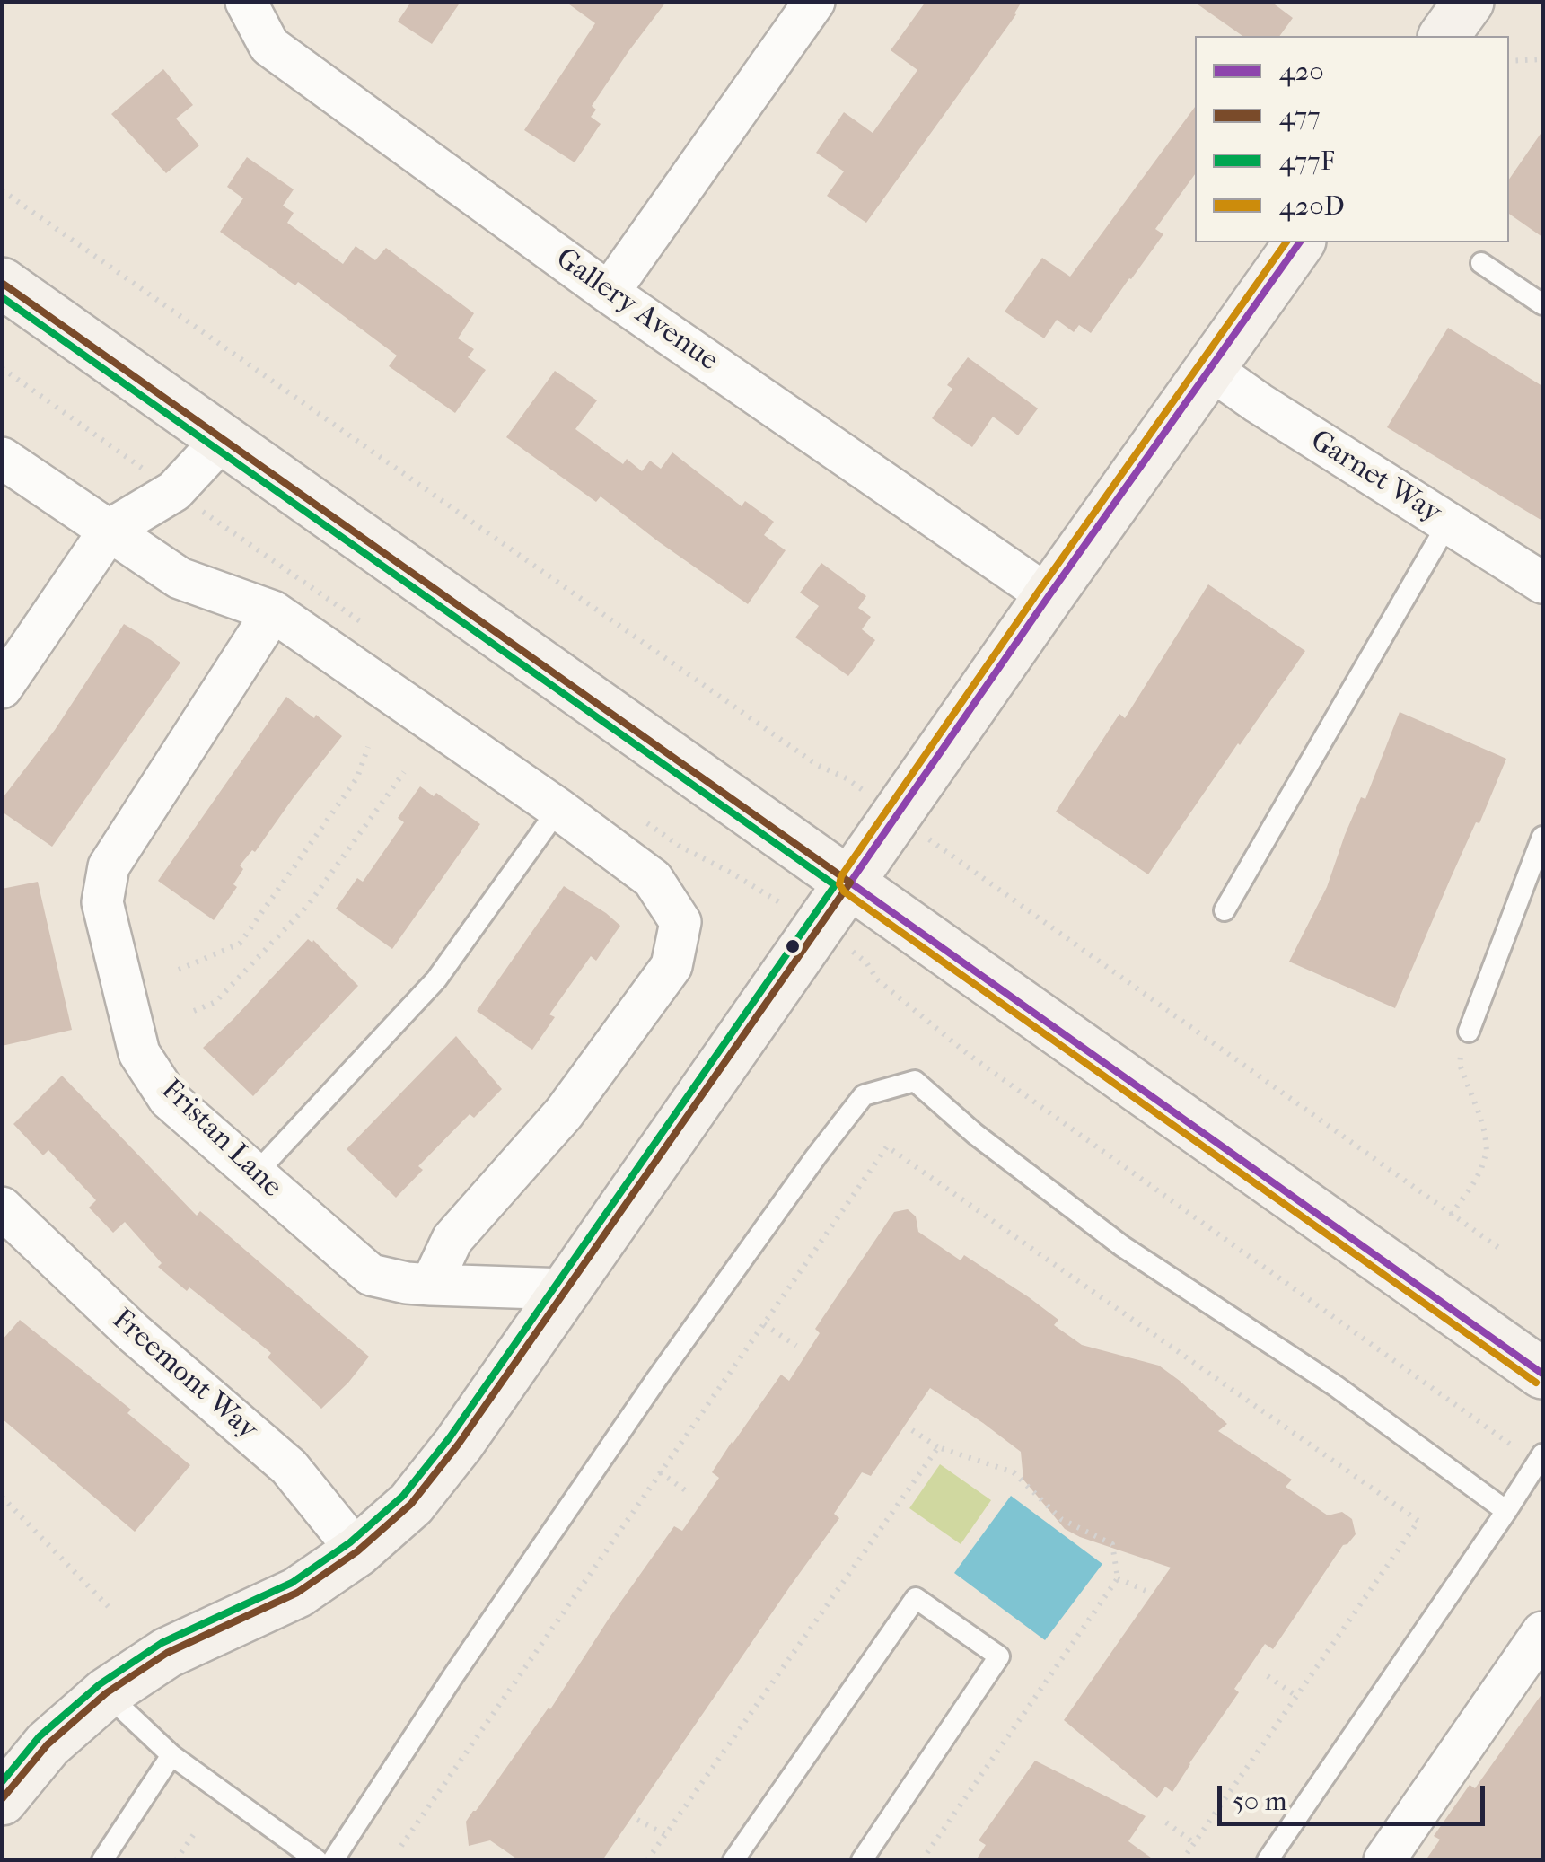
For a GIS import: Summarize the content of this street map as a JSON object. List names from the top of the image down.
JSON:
{
  "streets": {
    "street": [
      "Gallery Avenue",
      "Garnet Way",
      "Fristan Lane",
      "Freemont Way"
    ]
  },
  "lines": [
    "transit line 420",
    "transit line 420D",
    "transit line 477",
    "transit line 477F"
  ],
  "legend": [
    "420",
    "477",
    "477F",
    "420D"
  ],
  "scale_bar": "50 m"
}
